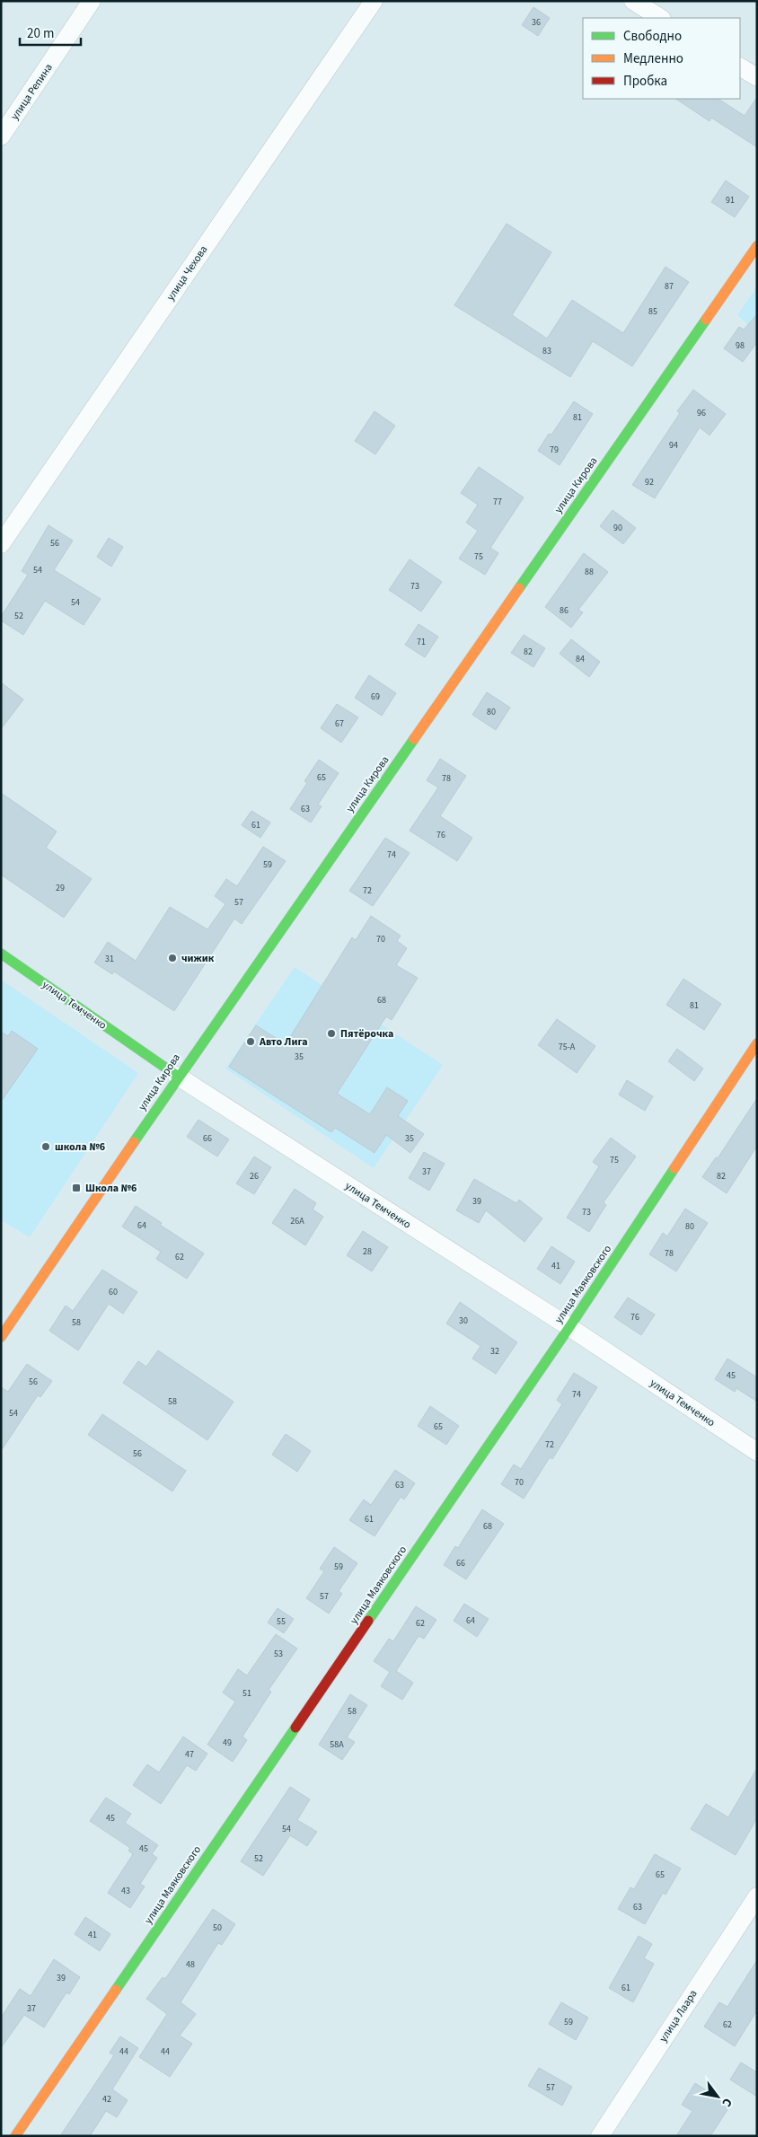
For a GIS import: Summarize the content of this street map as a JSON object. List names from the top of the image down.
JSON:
{
  "streets": {
    "main road": ["улица Кирова", "улица Темченко", "улица Маяковского"],
    "street": ["улица Репина", "улица Чехова", "улица Лаара"]
  },
  "crossings": [
    ["улица Кирова", "улица Темченко"],
    ["улица Темченко", "улица Маяковского"]
  ],
  "places": {
    "other": [
      "чижик",
      "Пятёрочка",
      "Авто Лига",
      "школа №6"
    ],
    "transit": ["Школа №6"]
  },
  "house_numbers": [
    "36",
    "91",
    "87",
    "85",
    "98",
    "83",
    "96",
    "81",
    "94",
    "79",
    "92",
    "77",
    "90",
    "56",
    "75",
    "54",
    "88",
    "73",
    "54",
    "86",
    "52",
    "71",
    "82",
    "84",
    "69",
    "80",
    "67",
    "65",
    "78",
    "63",
    "61",
    "76",
    "74",
    "59",
    "29",
    "72",
    "57",
    "70",
    "31",
    "68",
    "81",
    "75-А",
    "35",
    "66",
    "35",
    "75",
    "37",
    "26",
    "82",
    "39",
    "73",
    "26А",
    "64",
    "80",
    "28",
    "78",
    "62",
    "41",
    "60",
    "76",
    "30",
    "58",
    "32",
    "45",
    "56",
    "74",
    "58",
    "54",
    "65",
    "72",
    "56",
    "70",
    "63",
    "61",
    "68",
    "66",
    "59",
    "57",
    "64",
    "55",
    "62",
    "53",
    "51",
    "58",
    "49",
    "58А",
    "47",
    "45",
    "54",
    "45",
    "52",
    "65",
    "43",
    "63",
    "50",
    "41",
    "48",
    "39",
    "61",
    "37",
    "59",
    "62",
    "44",
    "44",
    "57",
    "42"
  ],
  "legend": ["Свободно", "Медленно", "Пробка"],
  "scale_bar": "20 m",
  "north": "bottom right"
}
